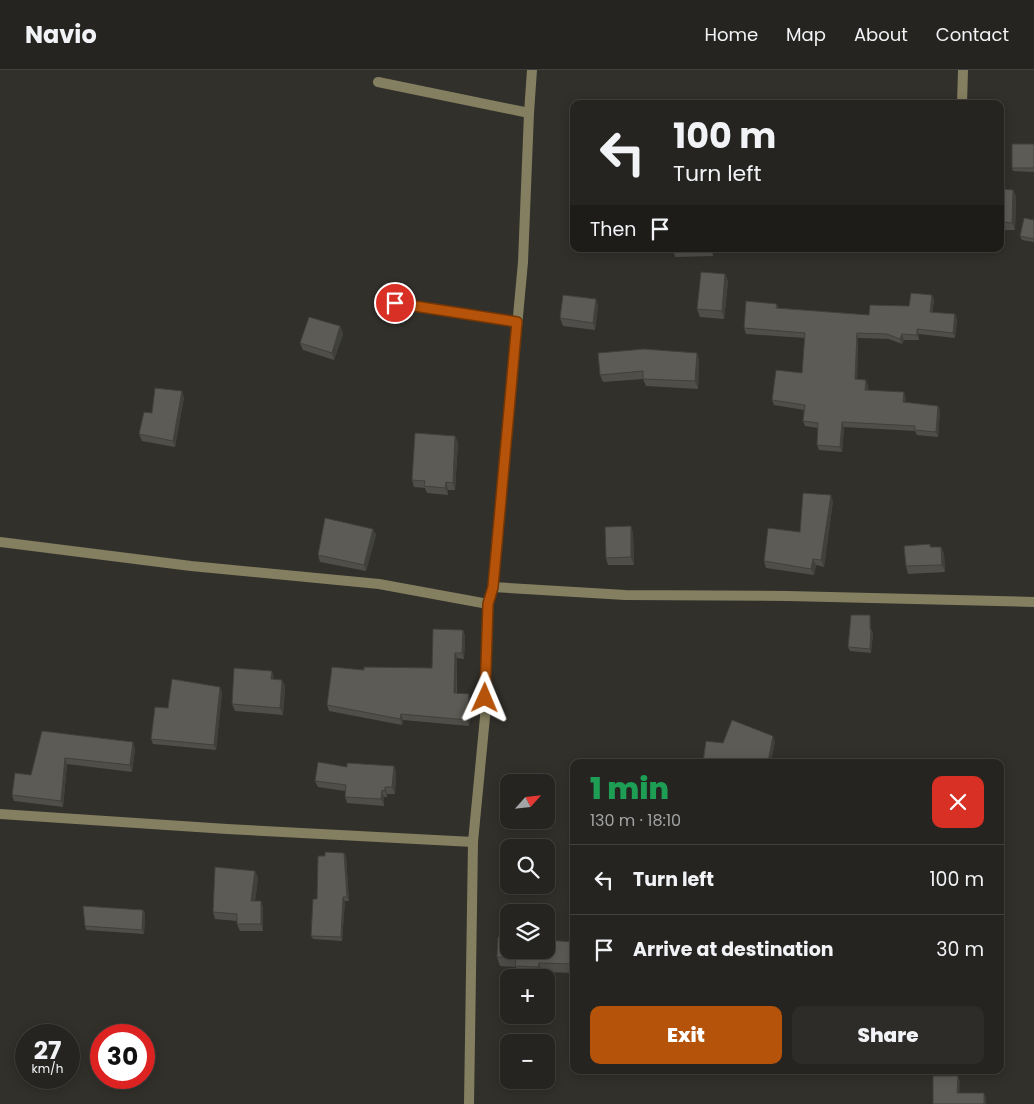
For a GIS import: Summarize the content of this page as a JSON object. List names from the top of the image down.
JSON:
{
  "north": "top right",
  "page": {
    "header": "Navio",
    "nav": [
      "Home",
      "Map",
      "About",
      "Contact"
    ],
    "turn": ["100 m", "Turn left"],
    "then": "Then",
    "heading": ["1 min", "130 m · 18:10"],
    "map_buttons": ["+", "−"],
    "list": [
      {
        "name": "Turn left",
        "value": "100 m"
      },
      {
        "name": "Arrive at destination",
        "value": "30 m"
      }
    ],
    "buttons": ["Exit", "Share"],
    "speed": "27 km/h",
    "limit": "30"
  }
}
